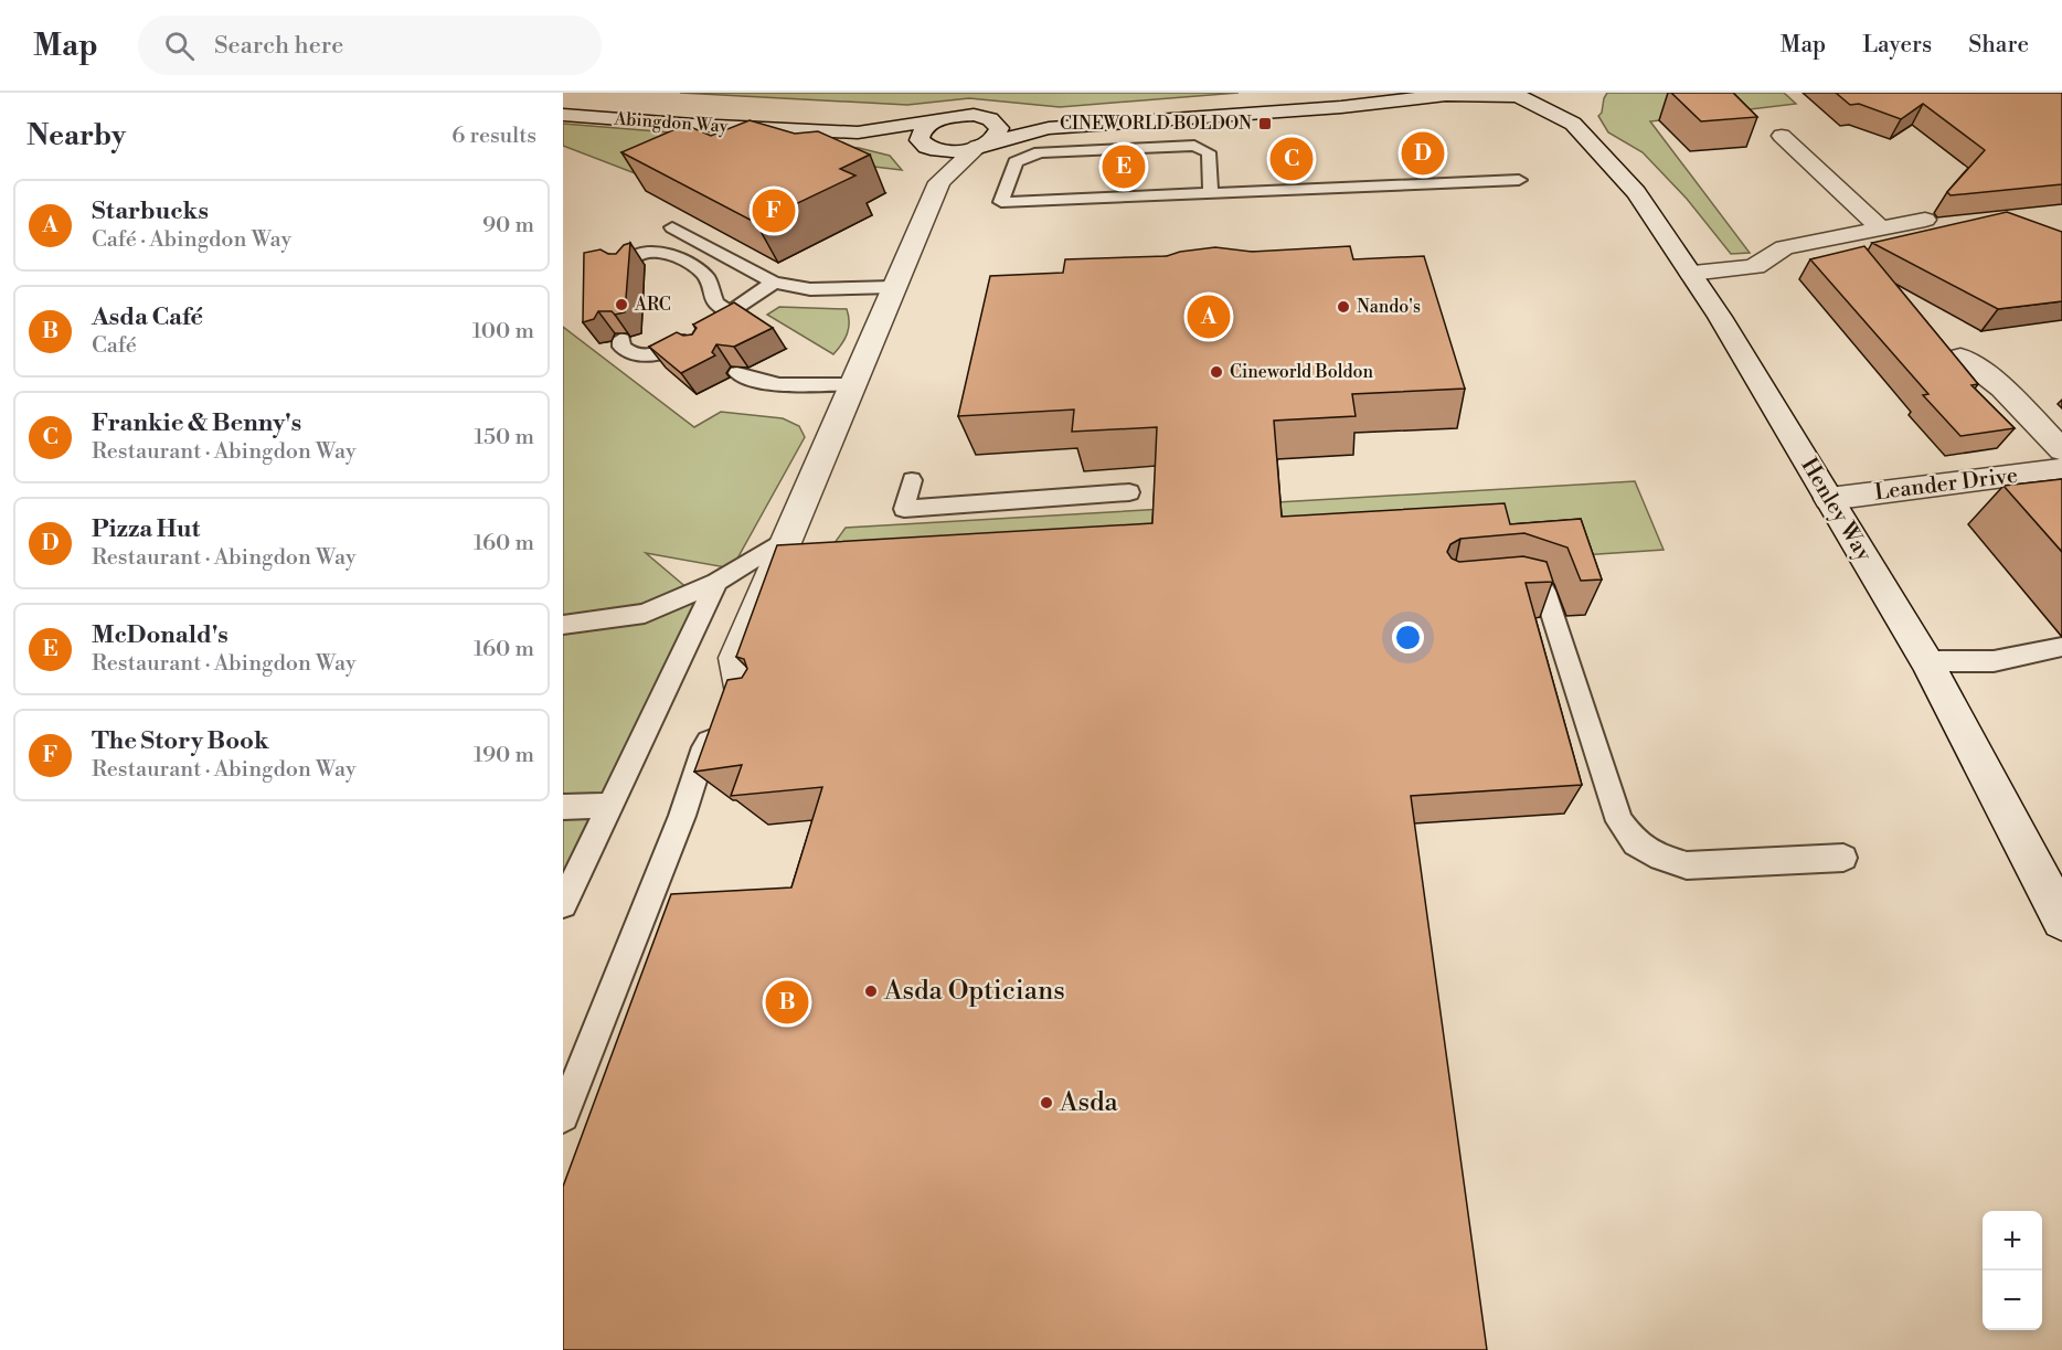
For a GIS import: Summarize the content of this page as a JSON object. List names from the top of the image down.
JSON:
{
  "streets": {
    "main road": ["Abingdon Way", "Leander Drive", "Henley Way"]
  },
  "crossings": [
    ["Abingdon Way", "Henley Way"],
    ["Leander Drive", "Henley Way"]
  ],
  "places": {
    "transit": ["CINEWORLD BOLDON"],
    "other": [
      "ARC",
      "Nando's",
      "Cineworld Boldon",
      "Asda Opticians",
      "Asda"
    ]
  },
  "page": {
    "header": "Map",
    "search": "Search here",
    "nav": ["Map", "Layers", "Share"],
    "heading": ["Nearby", "6 results"],
    "pins": [
      "D",
      "C",
      "E",
      "F",
      "A",
      "B"
    ],
    "list": [
      {
        "mark": "A",
        "name": "Starbucks",
        "note": "Café · Abingdon Way",
        "value": "90 m"
      },
      {
        "mark": "B",
        "name": "Asda Café",
        "note": "Café",
        "value": "100 m"
      },
      {
        "mark": "C",
        "name": "Frankie & Benny's",
        "note": "Restaurant · Abingdon Way",
        "value": "150 m"
      },
      {
        "mark": "D",
        "name": "Pizza Hut",
        "note": "Restaurant · Abingdon Way",
        "value": "160 m"
      },
      {
        "mark": "E",
        "name": "McDonald's",
        "note": "Restaurant · Abingdon Way",
        "value": "160 m"
      },
      {
        "mark": "F",
        "name": "The Story Book",
        "note": "Restaurant · Abingdon Way",
        "value": "190 m"
      }
    ],
    "map_buttons": ["+", "−"]
  }
}
